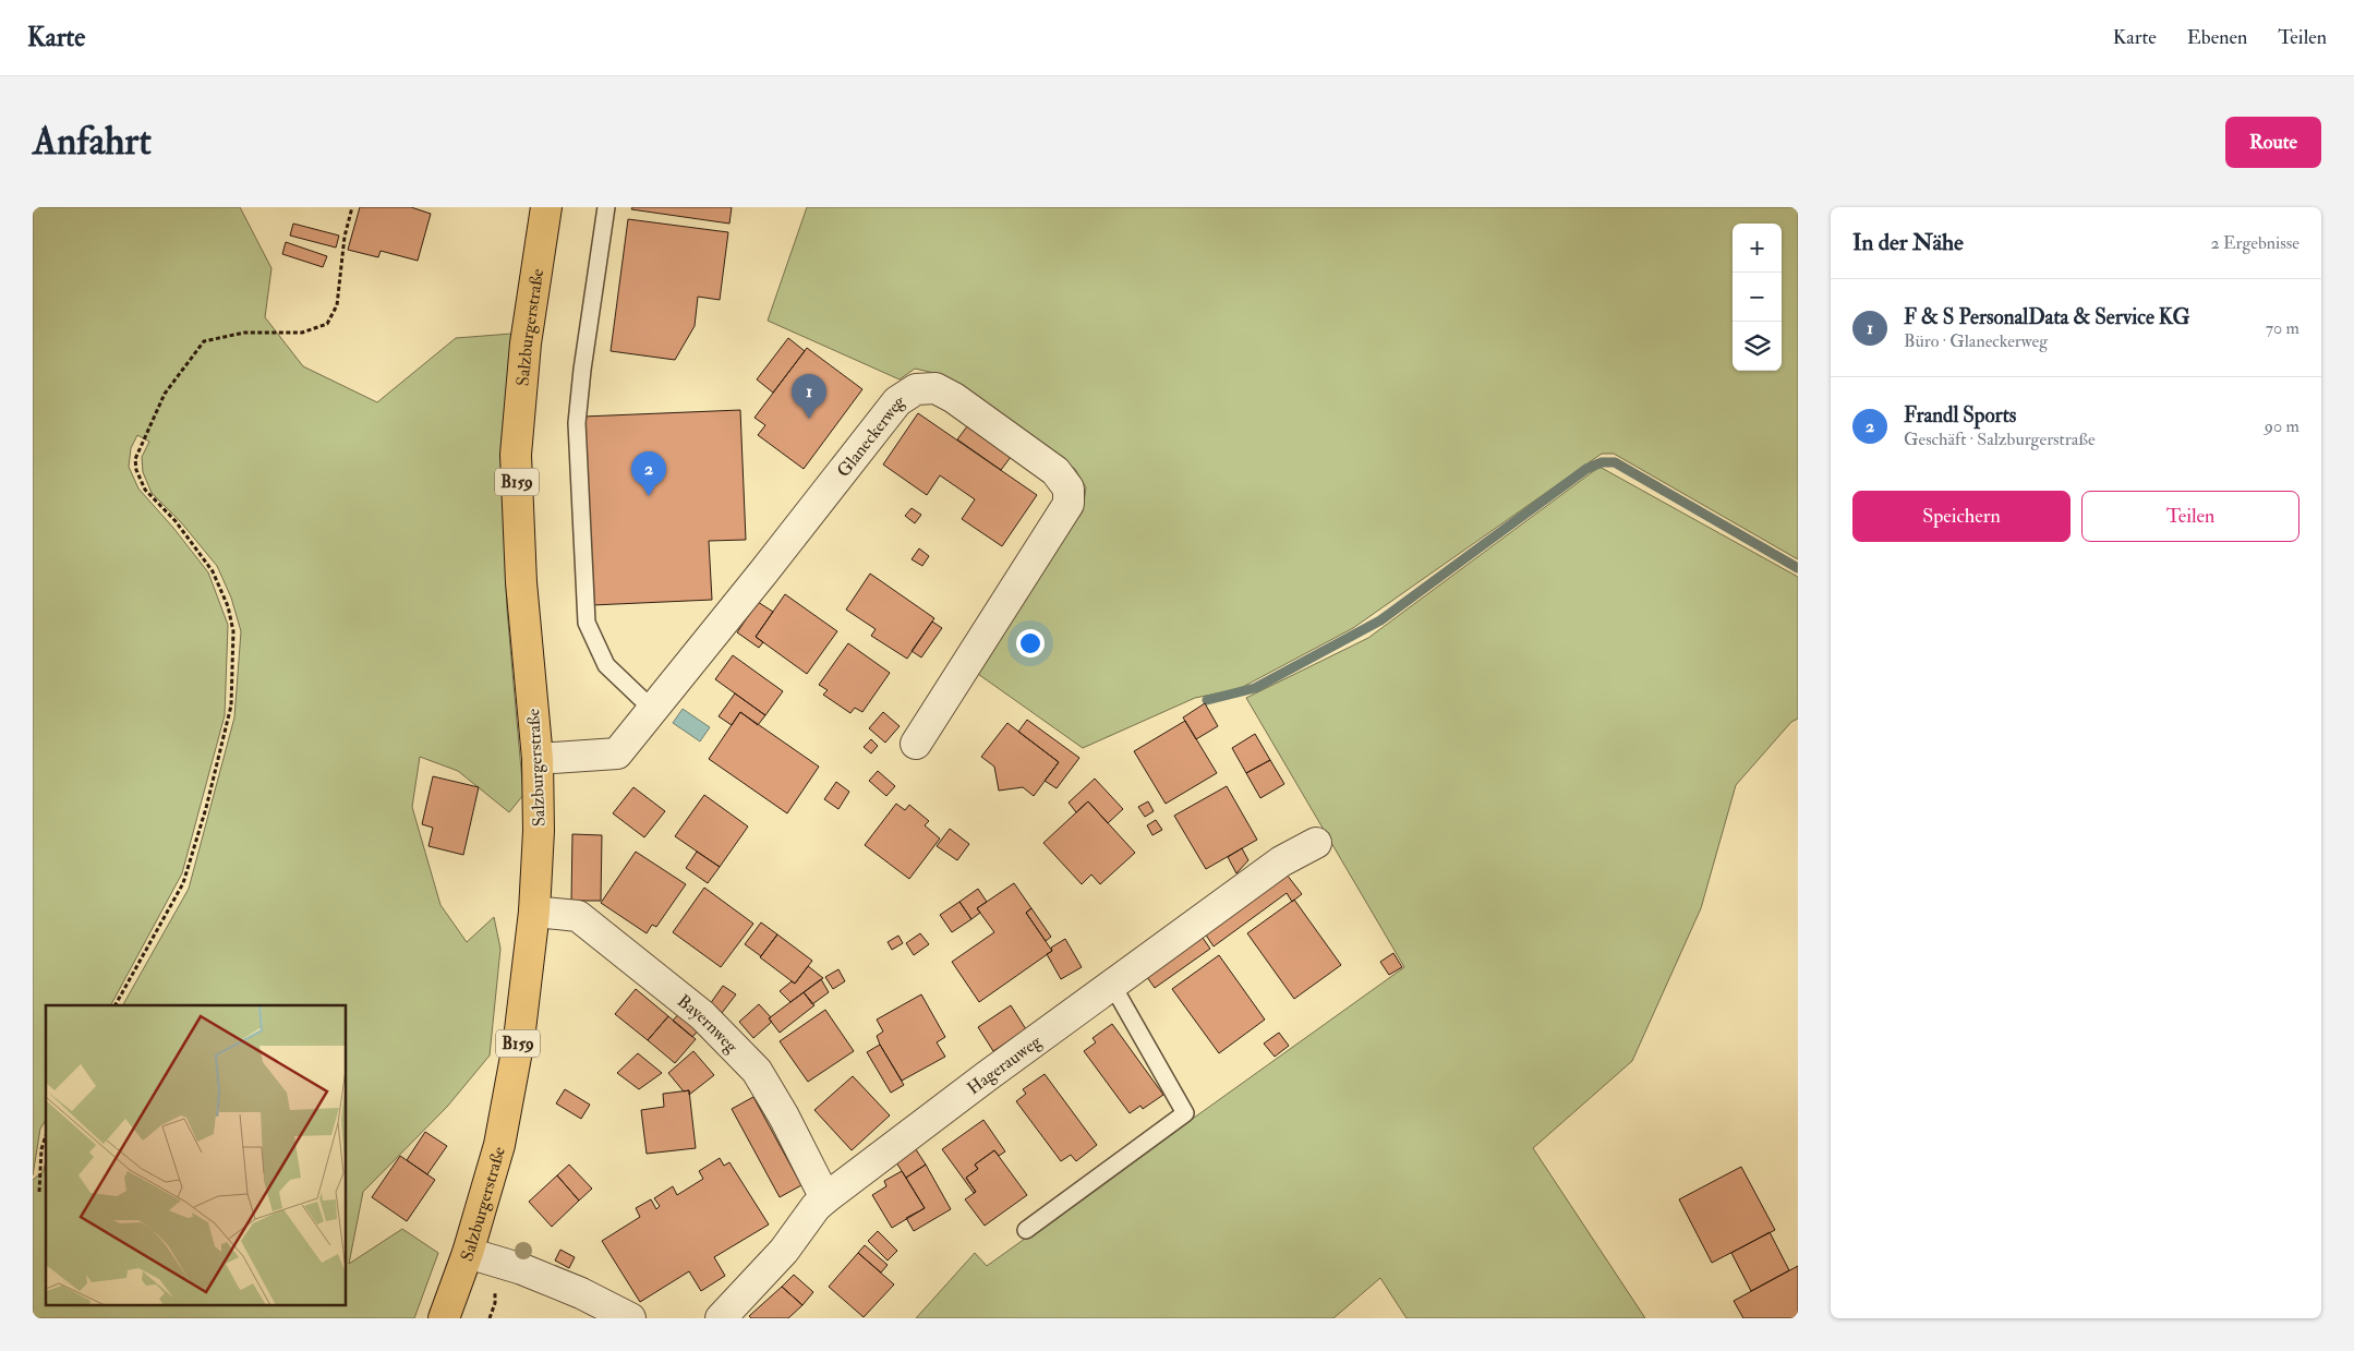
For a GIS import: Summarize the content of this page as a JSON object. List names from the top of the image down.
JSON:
{
  "streets": {
    "main road": ["Salzburgerstraße", "B159"],
    "street": ["Glaneckerweg", "Bayernweg", "Hagerauweg"]
  },
  "crossings": [
    ["Salzburgerstraße", "Glaneckerweg"],
    ["Salzburgerstraße", "Bayernweg"],
    ["Bayernweg", "Hagerauweg"]
  ],
  "page": {
    "header": "Karte",
    "nav": ["Karte", "Ebenen", "Teilen"],
    "buttons": [
      "Route",
      ["Speichern", "Teilen"]
    ],
    "title": "Anfahrt",
    "heading": ["In der Nähe", "2 Ergebnisse"],
    "map_buttons": ["+", "−"],
    "list": [
      {
        "mark": "1",
        "name": "F & S PersonalData & Service KG",
        "note": "Büro · Glaneckerweg",
        "value": "70 m"
      },
      {
        "mark": "2",
        "name": "Frandl Sports",
        "note": "Geschäft · Salzburgerstraße",
        "value": "90 m"
      }
    ],
    "pins": ["1", "2"]
  }
}
